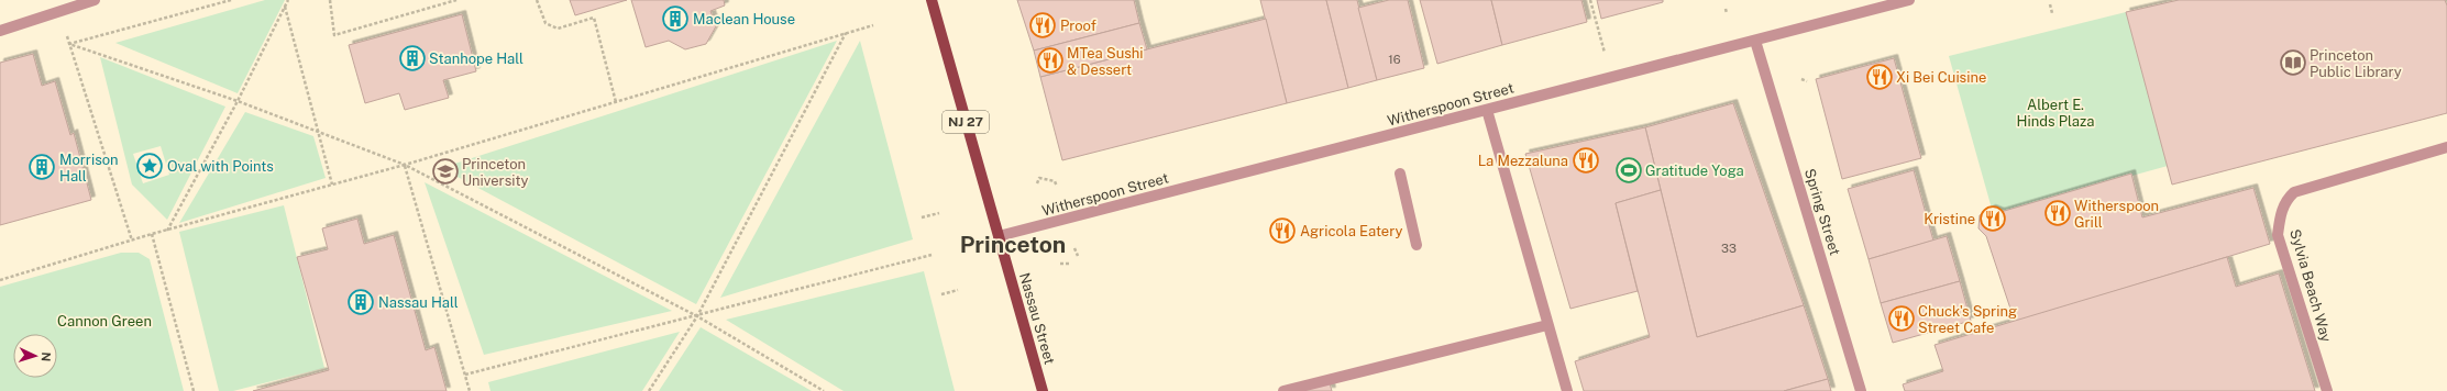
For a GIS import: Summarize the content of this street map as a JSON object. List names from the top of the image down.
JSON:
{
  "streets": {
    "main road": ["NJ 27", "Nassau Street"],
    "street": ["Witherspoon Street", "Spring Street", "Sylvia Beach Way"]
  },
  "crossings": [
    ["Witherspoon Street", "Spring Street"],
    ["Witherspoon Street", "Nassau Street"]
  ],
  "districts": ["Princeton"],
  "parks": ["Albert E. Hinds Plaza", "Cannon Green"],
  "places": {
    "building": [
      "Maclean House",
      "Stanhope Hall",
      "Morrison Hall",
      "Nassau Hall"
    ],
    "restaurant": [
      "Proof",
      "MTea Sushi & Dessert",
      "Xi Bei Cuisine",
      "La Mezzaluna",
      "Witherspoon Grill",
      "Kristine",
      "Agricola Eatery",
      "Chuck's Spring Street Cafe"
    ],
    "library": ["Princeton Public Library"],
    "place": ["Oval with Points"],
    "sports": ["Gratitude Yoga"],
    "school or university": ["Princeton University"]
  },
  "house_numbers": ["16", "33"],
  "north": "right"
}
